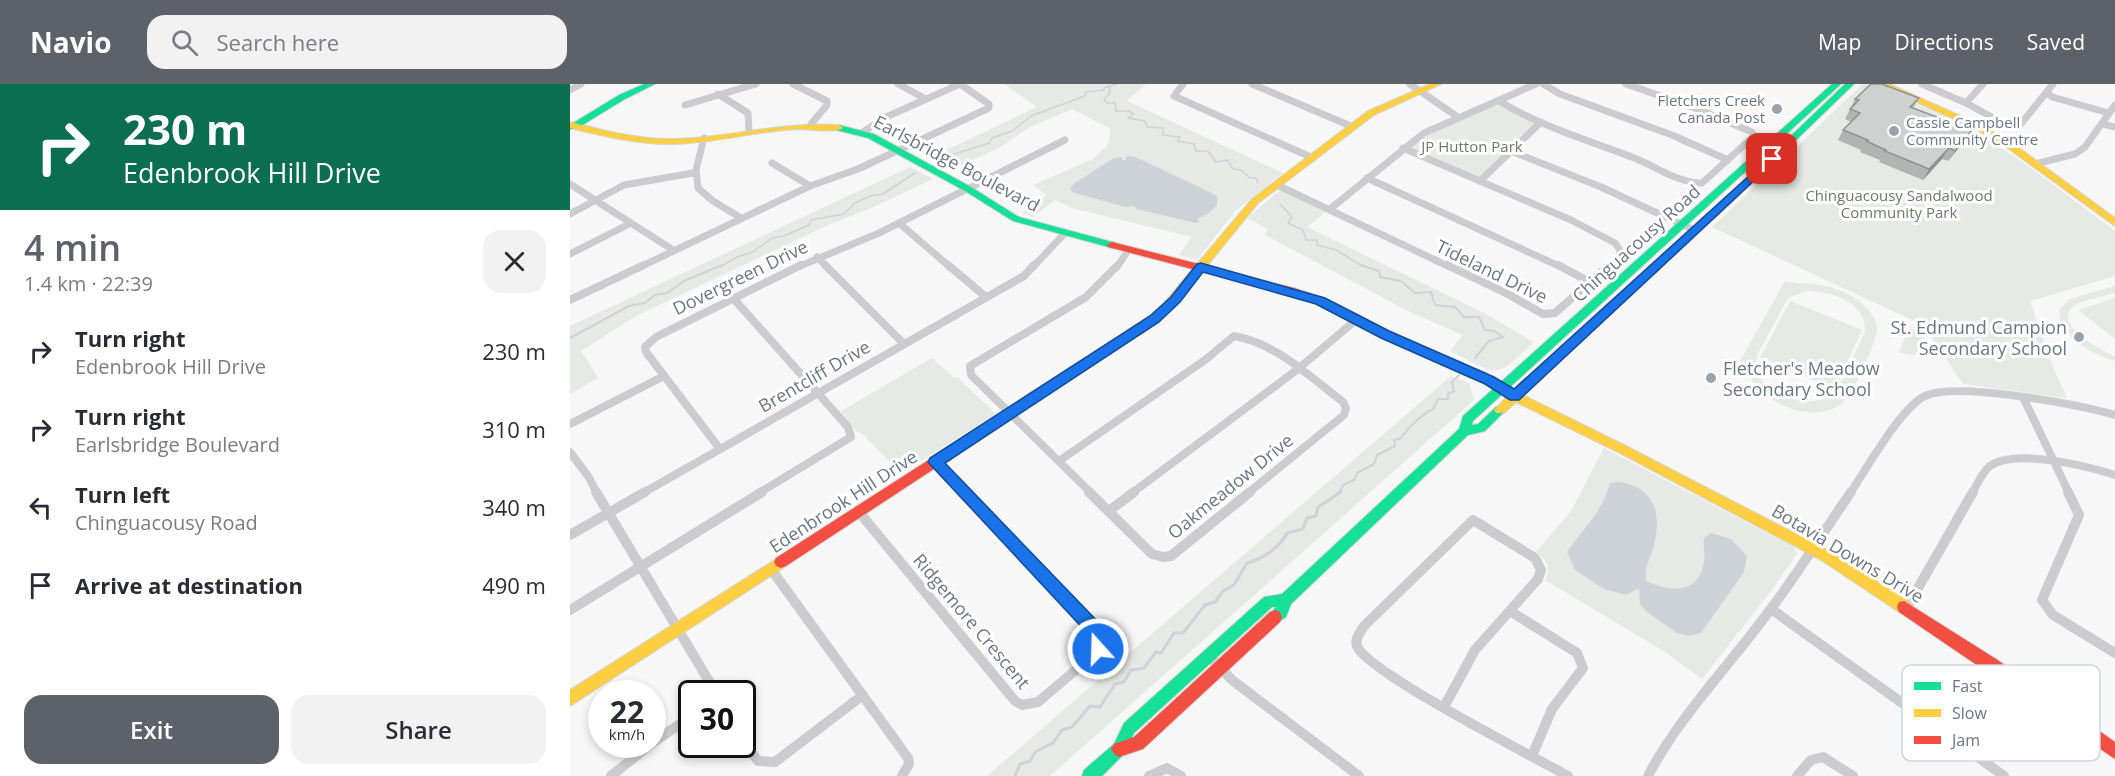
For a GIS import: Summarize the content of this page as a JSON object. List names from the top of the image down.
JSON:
{
  "streets": {
    "street": [
      "Earlsbridge Boulevard",
      "Chinguacousy Road",
      "Tideland Drive",
      "Dovergreen Drive",
      "Brentcliff Drive",
      "Oakmeadow Drive",
      "Edenbrook Hill Drive",
      "Botavia Downs Drive",
      "Ridgemore Crescent"
    ]
  },
  "crossings": [
    ["Earlsbridge Boulevard", "Chinguacousy Road"],
    ["Earlsbridge Boulevard", "Dovergreen Drive"],
    ["Earlsbridge Boulevard", "Brentcliff Drive"],
    ["Earlsbridge Boulevard", "Oakmeadow Drive"],
    ["Earlsbridge Boulevard", "Edenbrook Hill Drive"],
    ["Earlsbridge Boulevard", "Botavia Downs Drive"],
    ["Chinguacousy Road", "Botavia Downs Drive"],
    ["Tideland Drive", "Edenbrook Hill Drive"],
    ["Dovergreen Drive", "Brentcliff Drive"],
    ["Oakmeadow Drive", "Edenbrook Hill Drive"],
    ["Edenbrook Hill Drive", "Ridgemore Crescent"]
  ],
  "parks": ["JP Hutton Park", "Chinguacousy Sandalwood Community Park"],
  "places": [
    "Fletchers Creek Canada Post",
    "Cassie Campbell Community Centre",
    "St. Edmund Campion Secondary School",
    "Fletcher's Meadow Secondary School"
  ],
  "legend": ["Fast", "Slow", "Jam"],
  "page": {
    "header": "Navio",
    "search": "Search here",
    "nav": ["Map", "Directions", "Saved"],
    "turn": ["230 m", "Edenbrook Hill Drive"],
    "heading": ["4 min", "1.4 km · 22:39"],
    "list": [
      {
        "name": "Turn right",
        "note": "Edenbrook Hill Drive",
        "value": "230 m"
      },
      {
        "name": "Turn right",
        "note": "Earlsbridge Boulevard",
        "value": "310 m"
      },
      {
        "name": "Turn left",
        "note": "Chinguacousy Road",
        "value": "340 m"
      },
      {
        "name": "Arrive at destination",
        "value": "490 m"
      }
    ],
    "speed": "22 km/h",
    "limit": "30",
    "buttons": ["Exit", "Share"]
  }
}
